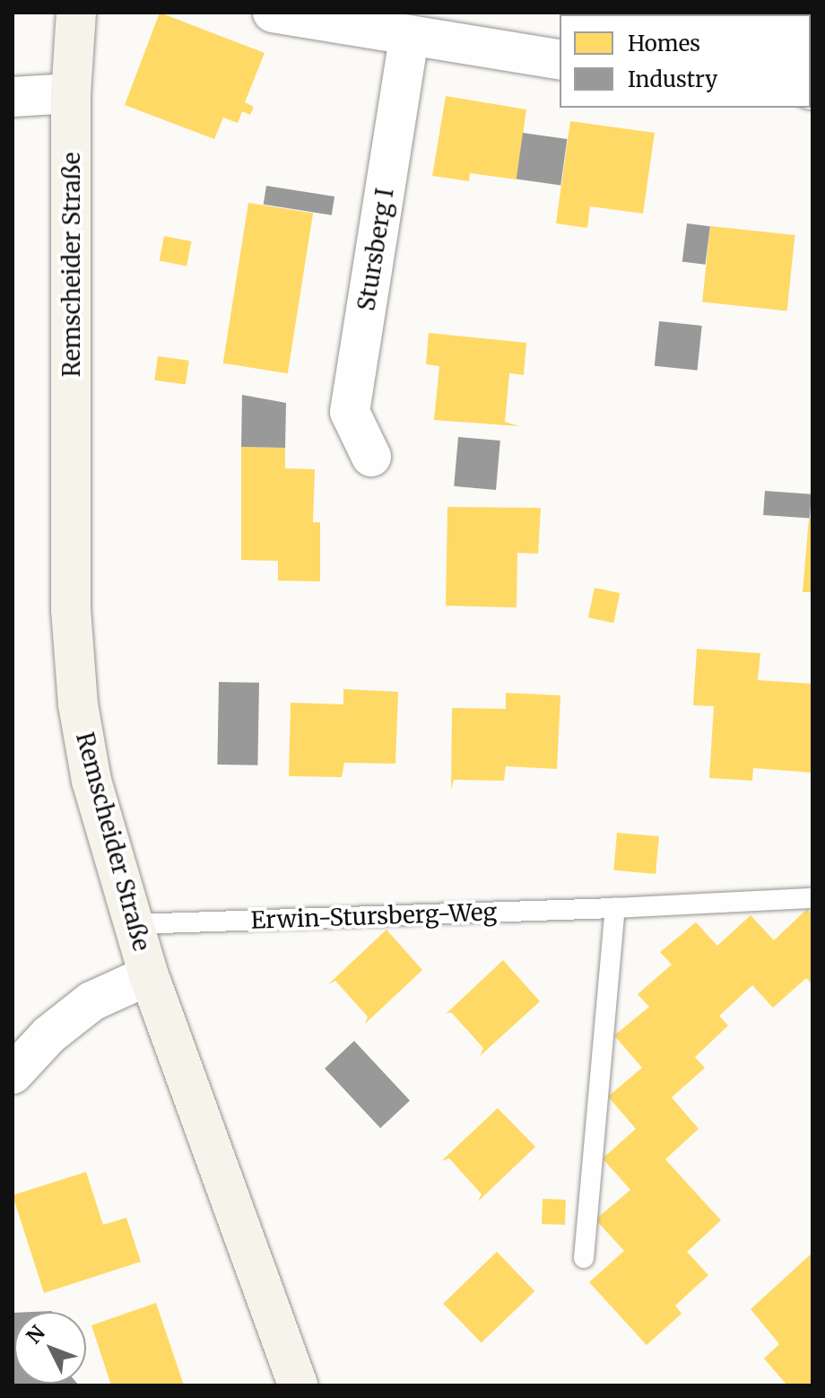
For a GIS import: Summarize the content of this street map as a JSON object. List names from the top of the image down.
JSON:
{
  "streets": {
    "main road": ["Remscheider Straße"],
    "street": ["Stursberg I"],
    "lane": ["Erwin-Stursberg-Weg"]
  },
  "crossings": [
    ["Remscheider Straße", "Erwin-Stursberg-Weg"]
  ],
  "legend": ["Homes", "Industry"],
  "north": "top left"
}
